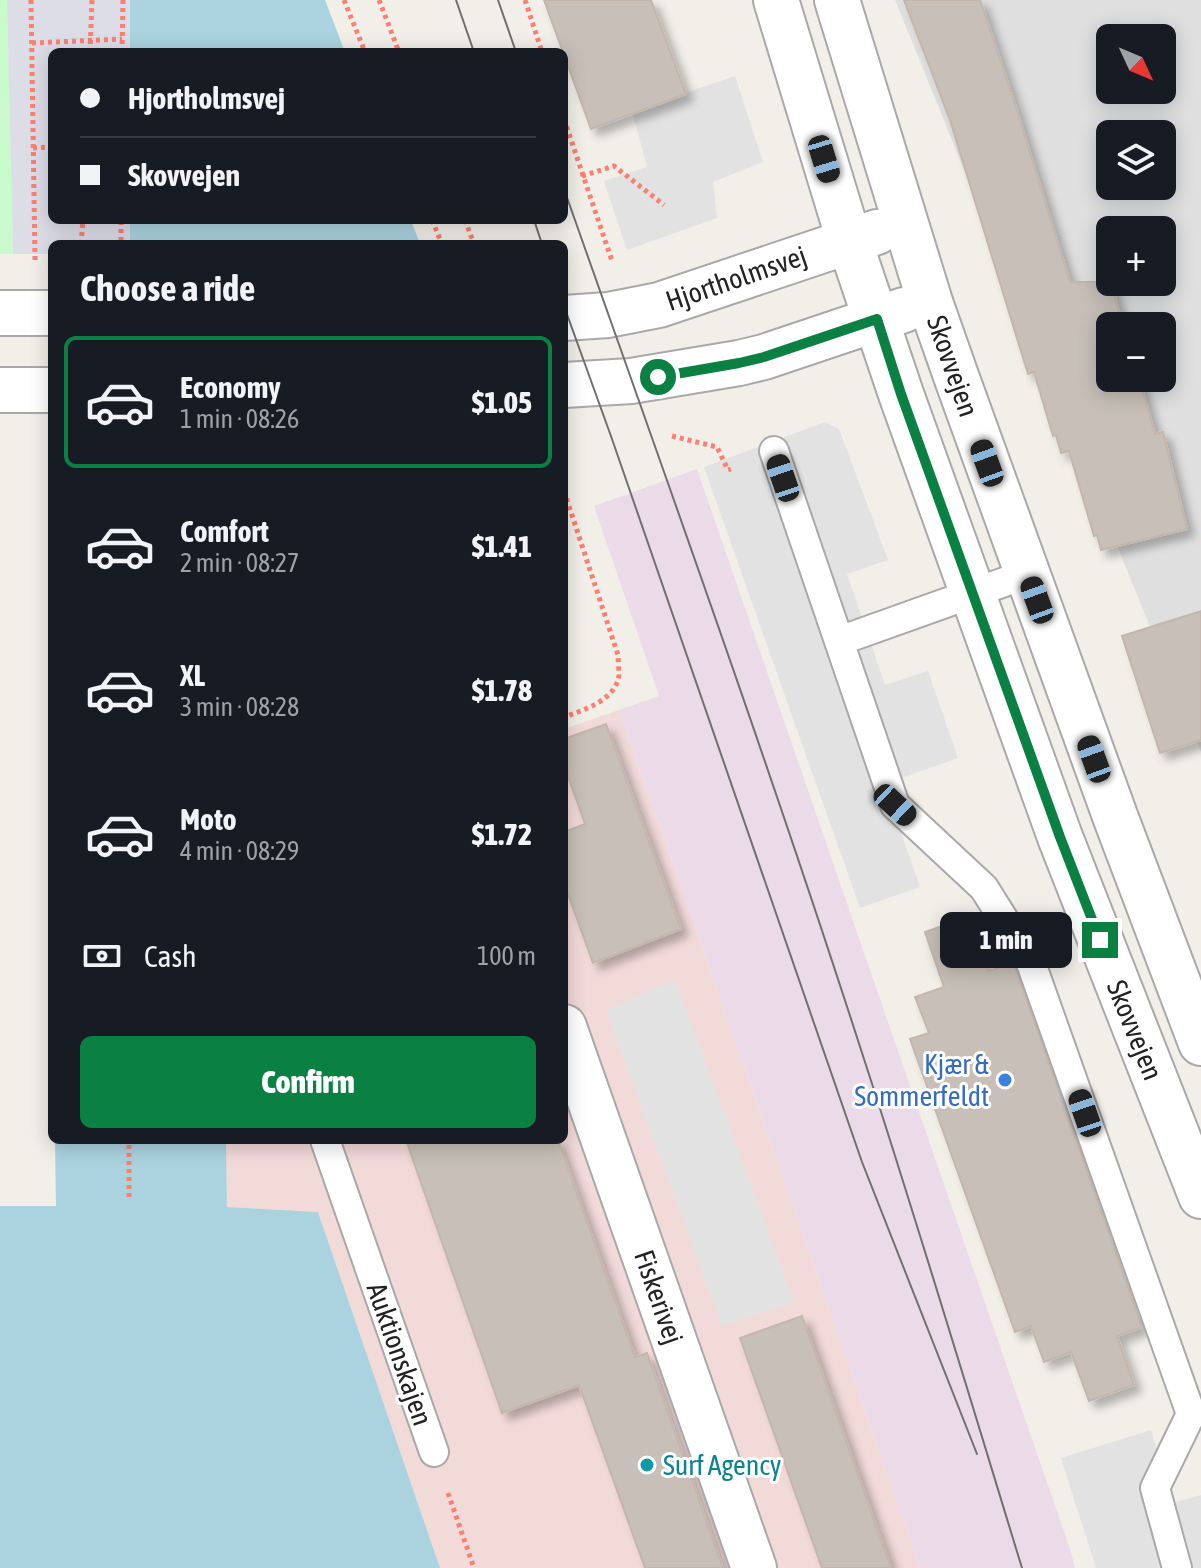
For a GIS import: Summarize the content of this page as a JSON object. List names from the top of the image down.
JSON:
{
  "streets": {
    "street": ["Hjortholmsvej", "Skovvejen", "Fiskerivej"],
    "lane": ["Auktionskajen"]
  },
  "crossings": [
    ["Hjortholmsvej", "Skovvejen"]
  ],
  "places": ["Kjær & Sommerfeldt", "Surf Agency"],
  "north": "bottom right",
  "page": {
    "map_buttons": ["+", "−"],
    "banner": ["Hjortholmsvej", "Skovvejen"],
    "heading": "Choose a ride",
    "list": [
      {
        "name": "Economy",
        "note": "1 min · 08:26",
        "value": "$1.05"
      },
      {
        "name": "Comfort",
        "note": "2 min · 08:27",
        "value": "$1.41"
      },
      {
        "name": "XL",
        "note": "3 min · 08:28",
        "value": "$1.78"
      },
      {
        "name": "Moto",
        "note": "4 min · 08:29",
        "value": "$1.72"
      }
    ],
    "bubble": "1 min",
    "pay": ["Cash", "100 m"],
    "buttons": "Confirm"
  }
}
